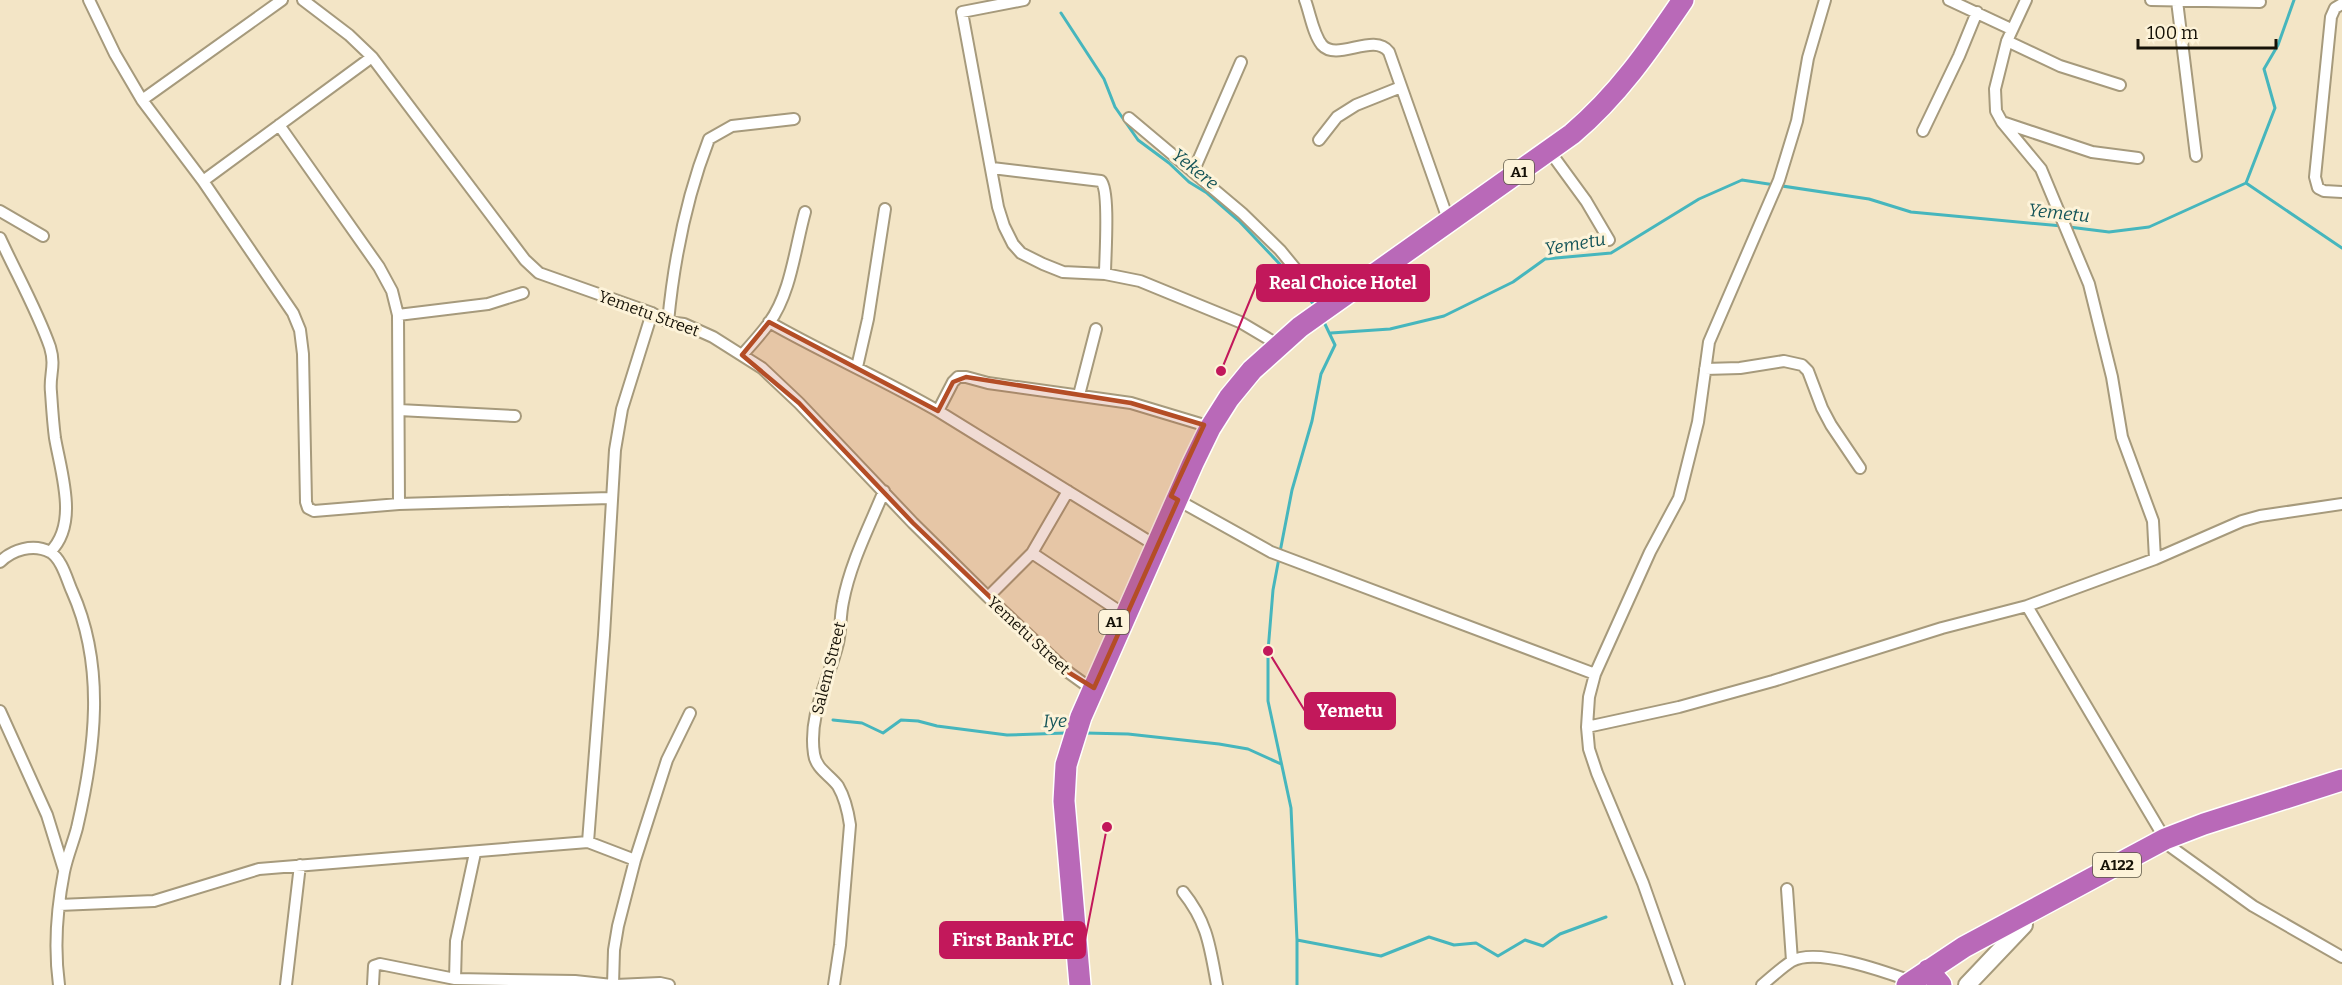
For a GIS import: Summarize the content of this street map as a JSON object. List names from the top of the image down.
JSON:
{
  "streets": {
    "highway": ["A1", "A122"],
    "street": ["Yemetu Street", "Salem Street"]
  },
  "crossings": [
    ["A1", "Yemetu Street"],
    ["Yemetu Street", "Salem Street"]
  ],
  "water": ["Yekere", "Yemetu", "Iye"],
  "places": ["Real Choice Hotel", "Yemetu", "First Bank PLC"],
  "scale_bar": "100 m"
}
